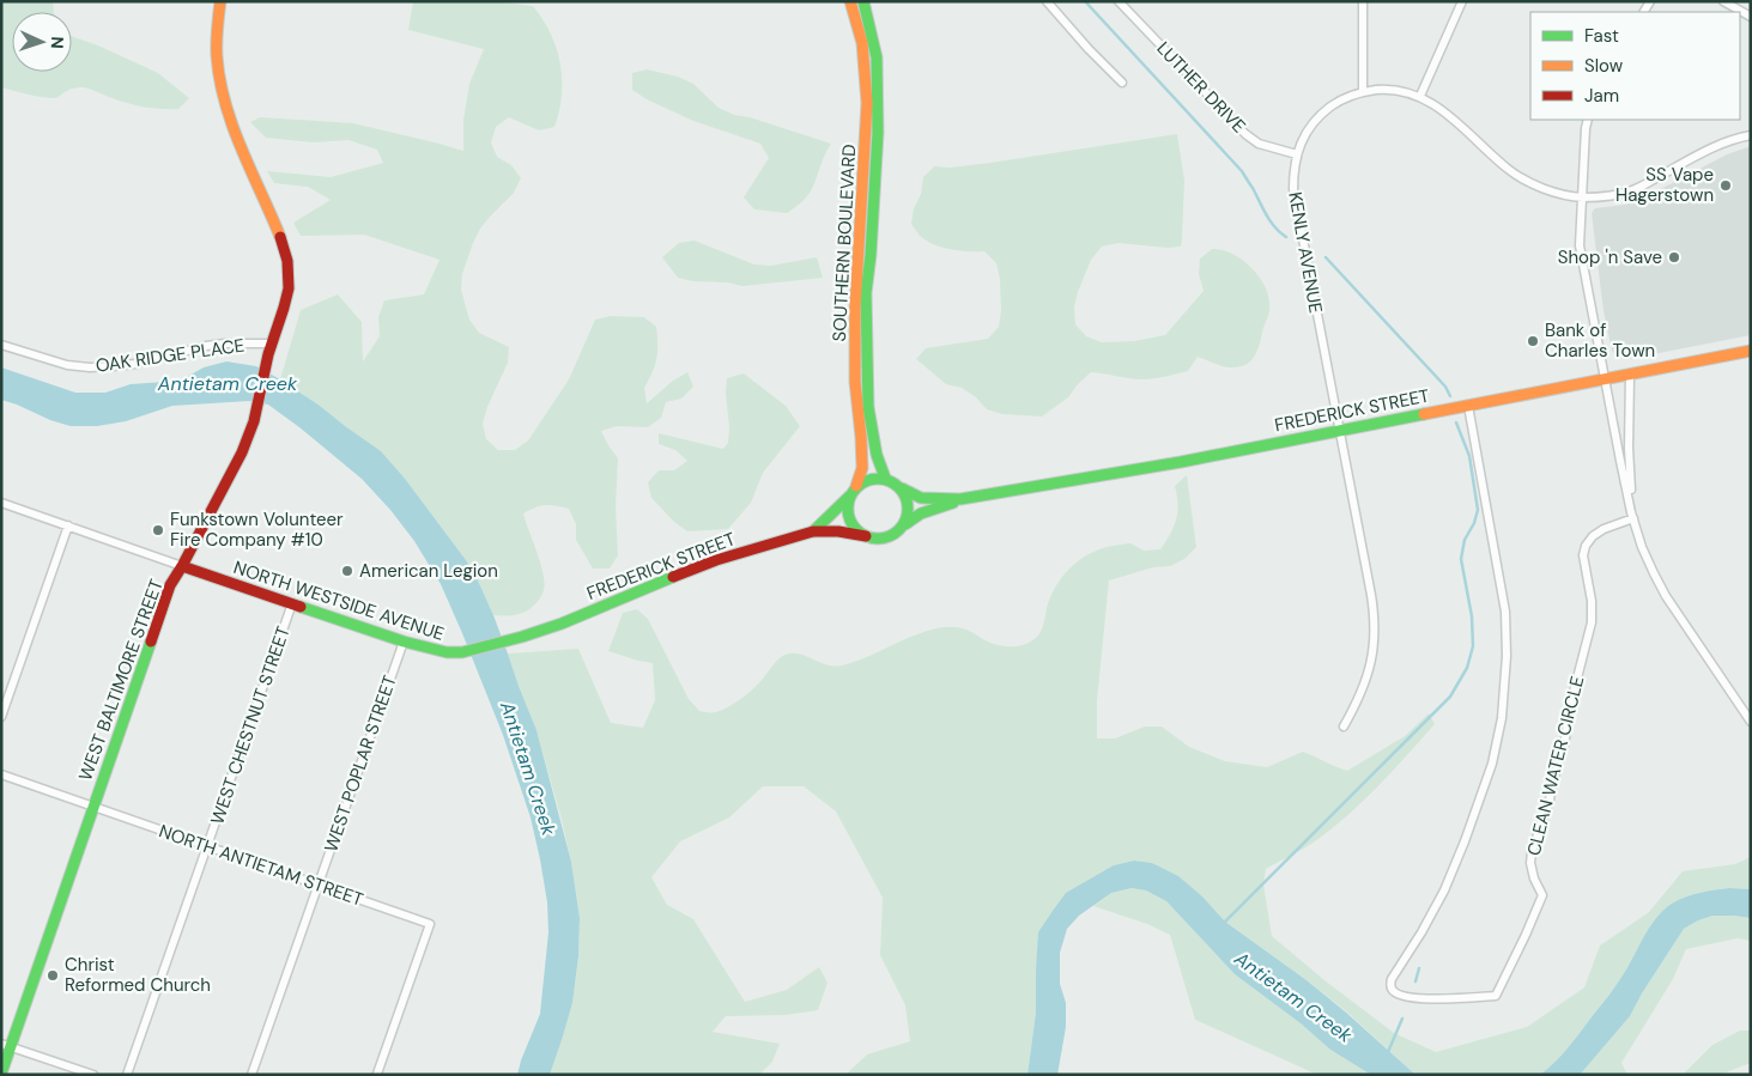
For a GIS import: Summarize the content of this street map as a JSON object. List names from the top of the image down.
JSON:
{
  "streets": {
    "main road": [
      "SOUTHERN BOULEVARD",
      "FREDERICK STREET",
      "NORTH WESTSIDE AVENUE",
      "WEST BALTIMORE STREET"
    ],
    "street": [
      "LUTHER DRIVE",
      "KENLY AVENUE",
      "OAK RIDGE PLACE",
      "WEST CHESTNUT STREET",
      "WEST POPLAR STREET",
      "CLEAN WATER CIRCLE",
      "NORTH ANTIETAM STREET"
    ]
  },
  "crossings": [
    ["LUTHER DRIVE", "KENLY AVENUE"],
    ["SOUTHERN BOULEVARD", "FREDERICK STREET"],
    ["KENLY AVENUE", "FREDERICK STREET"],
    ["OAK RIDGE PLACE", "WEST BALTIMORE STREET"],
    ["FREDERICK STREET", "NORTH WESTSIDE AVENUE"],
    ["FREDERICK STREET", "CLEAN WATER CIRCLE"],
    ["NORTH WESTSIDE AVENUE", "WEST BALTIMORE STREET"],
    ["NORTH WESTSIDE AVENUE", "WEST CHESTNUT STREET"],
    ["NORTH WESTSIDE AVENUE", "WEST POPLAR STREET"],
    ["WEST BALTIMORE STREET", "NORTH ANTIETAM STREET"],
    ["WEST CHESTNUT STREET", "NORTH ANTIETAM STREET"],
    ["WEST POPLAR STREET", "NORTH ANTIETAM STREET"]
  ],
  "water": ["Antietam Creek"],
  "places": [
    "SS Vape Hagerstown",
    "Shop 'n Save",
    "Bank of Charles Town",
    "Funkstown Volunteer Fire Company #10",
    "American Legion",
    "Christ Reformed Church"
  ],
  "legend": ["Fast", "Slow", "Jam"],
  "north": "right"
}
